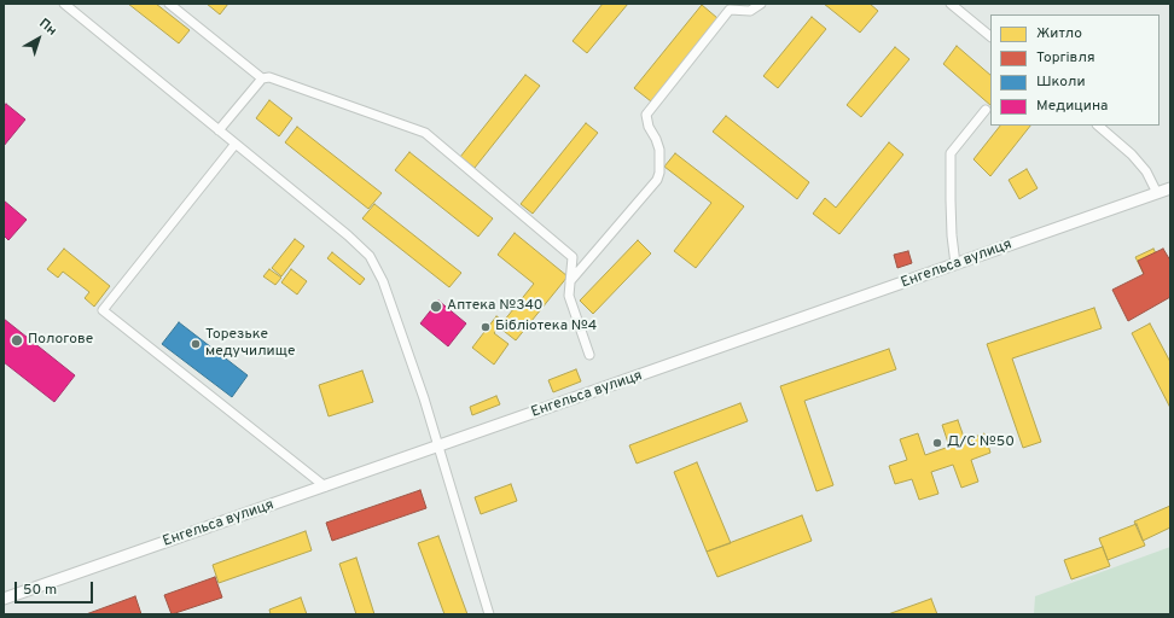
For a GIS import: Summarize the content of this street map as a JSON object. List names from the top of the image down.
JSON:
{
  "streets": {
    "street": ["Енгельса вулиця"]
  },
  "places": [
    "Аптека №340",
    "Бібліотека №4",
    "Пологове",
    "Торезьке медучилище",
    "Д/С №50"
  ],
  "legend": [
    "Житло",
    "Торгівля",
    "Школи",
    "Медицина"
  ],
  "scale_bar": "50 m",
  "north": "top right"
}
